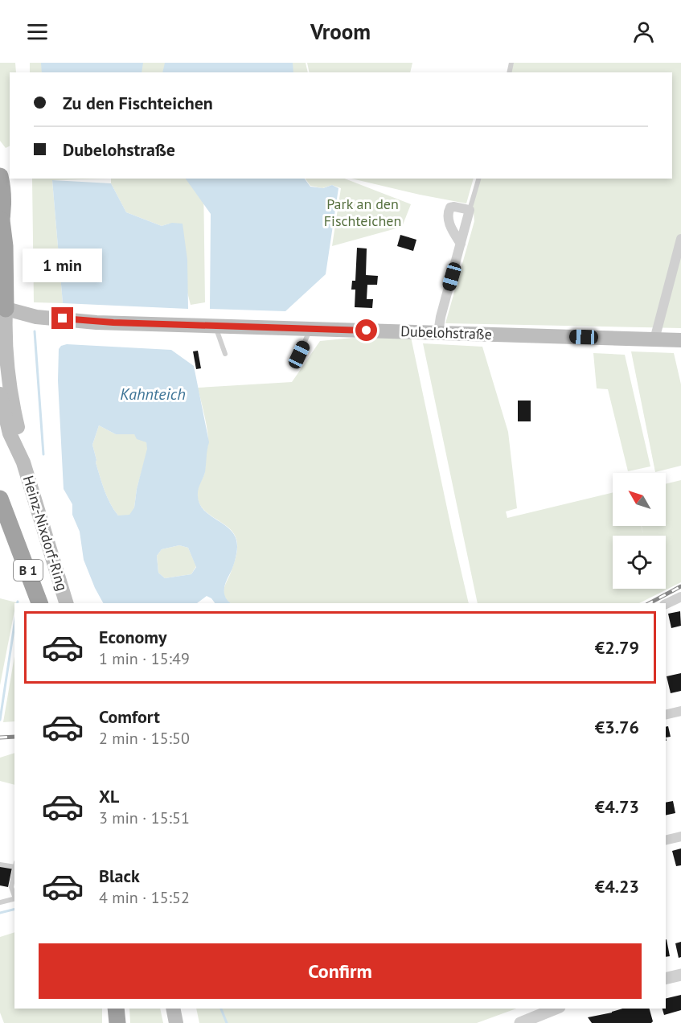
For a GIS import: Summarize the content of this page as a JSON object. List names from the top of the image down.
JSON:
{
  "streets": {
    "highway": ["B 1"],
    "main road": ["Dubelohstraße", "Heinz-Nixdorf-Ring"]
  },
  "crossings": [
    ["Dubelohstraße", "Heinz-Nixdorf-Ring"]
  ],
  "water": ["Kahnteich"],
  "parks": ["Park an den Fischteichen"],
  "north": "top left",
  "page": {
    "header": "Vroom",
    "banner": ["Zu den Fischteichen", "Dubelohstraße"],
    "bubble": "1 min",
    "list": [
      {
        "name": "Economy",
        "note": "1 min · 15:49",
        "value": "€2.79"
      },
      {
        "name": "Comfort",
        "note": "2 min · 15:50",
        "value": "€3.76"
      },
      {
        "name": "XL",
        "note": "3 min · 15:51",
        "value": "€4.73"
      },
      {
        "name": "Black",
        "note": "4 min · 15:52",
        "value": "€4.23"
      }
    ],
    "buttons": "Confirm"
  }
}
